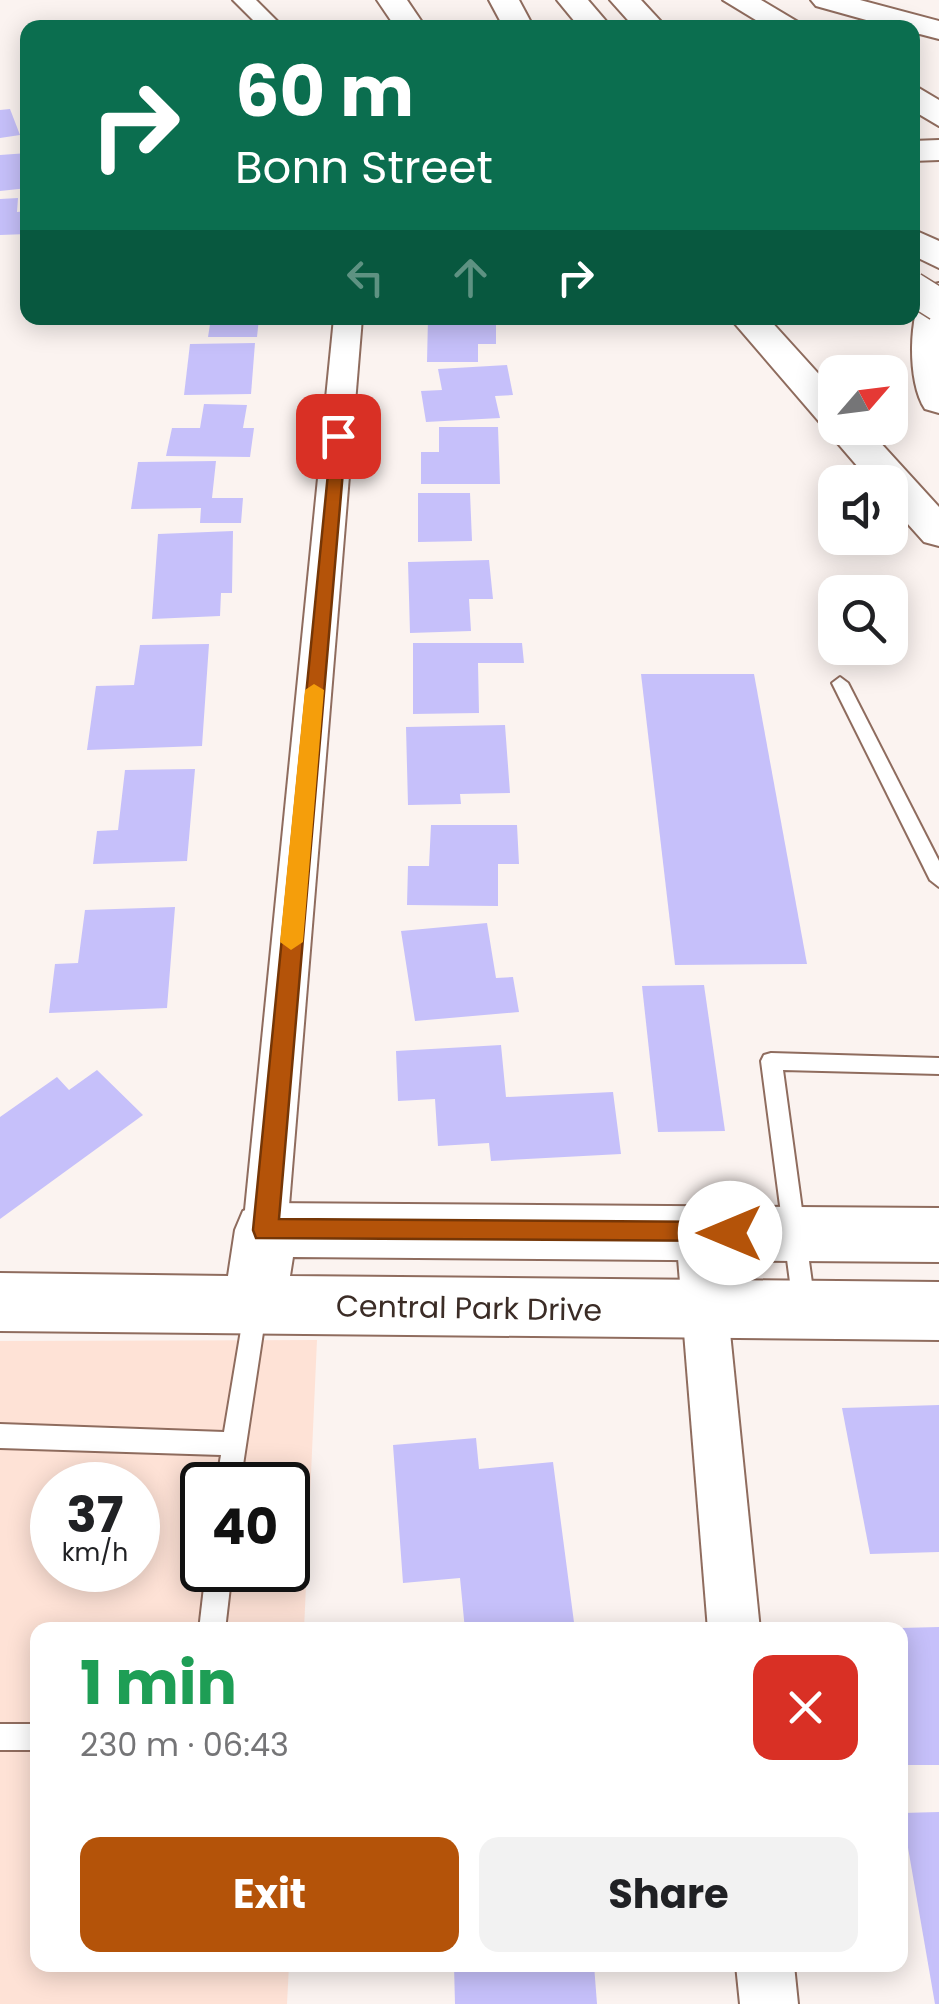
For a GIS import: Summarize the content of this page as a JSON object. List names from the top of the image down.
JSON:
{
  "streets": {
    "main road": ["Central Park Drive"]
  },
  "north": "top right",
  "page": {
    "turn": ["60 m", "Bonn Street"],
    "speed": "37 km/h",
    "limit": "40",
    "heading": ["1 min", "230 m · 06:43"],
    "buttons": ["Exit", "Share"]
  }
}
